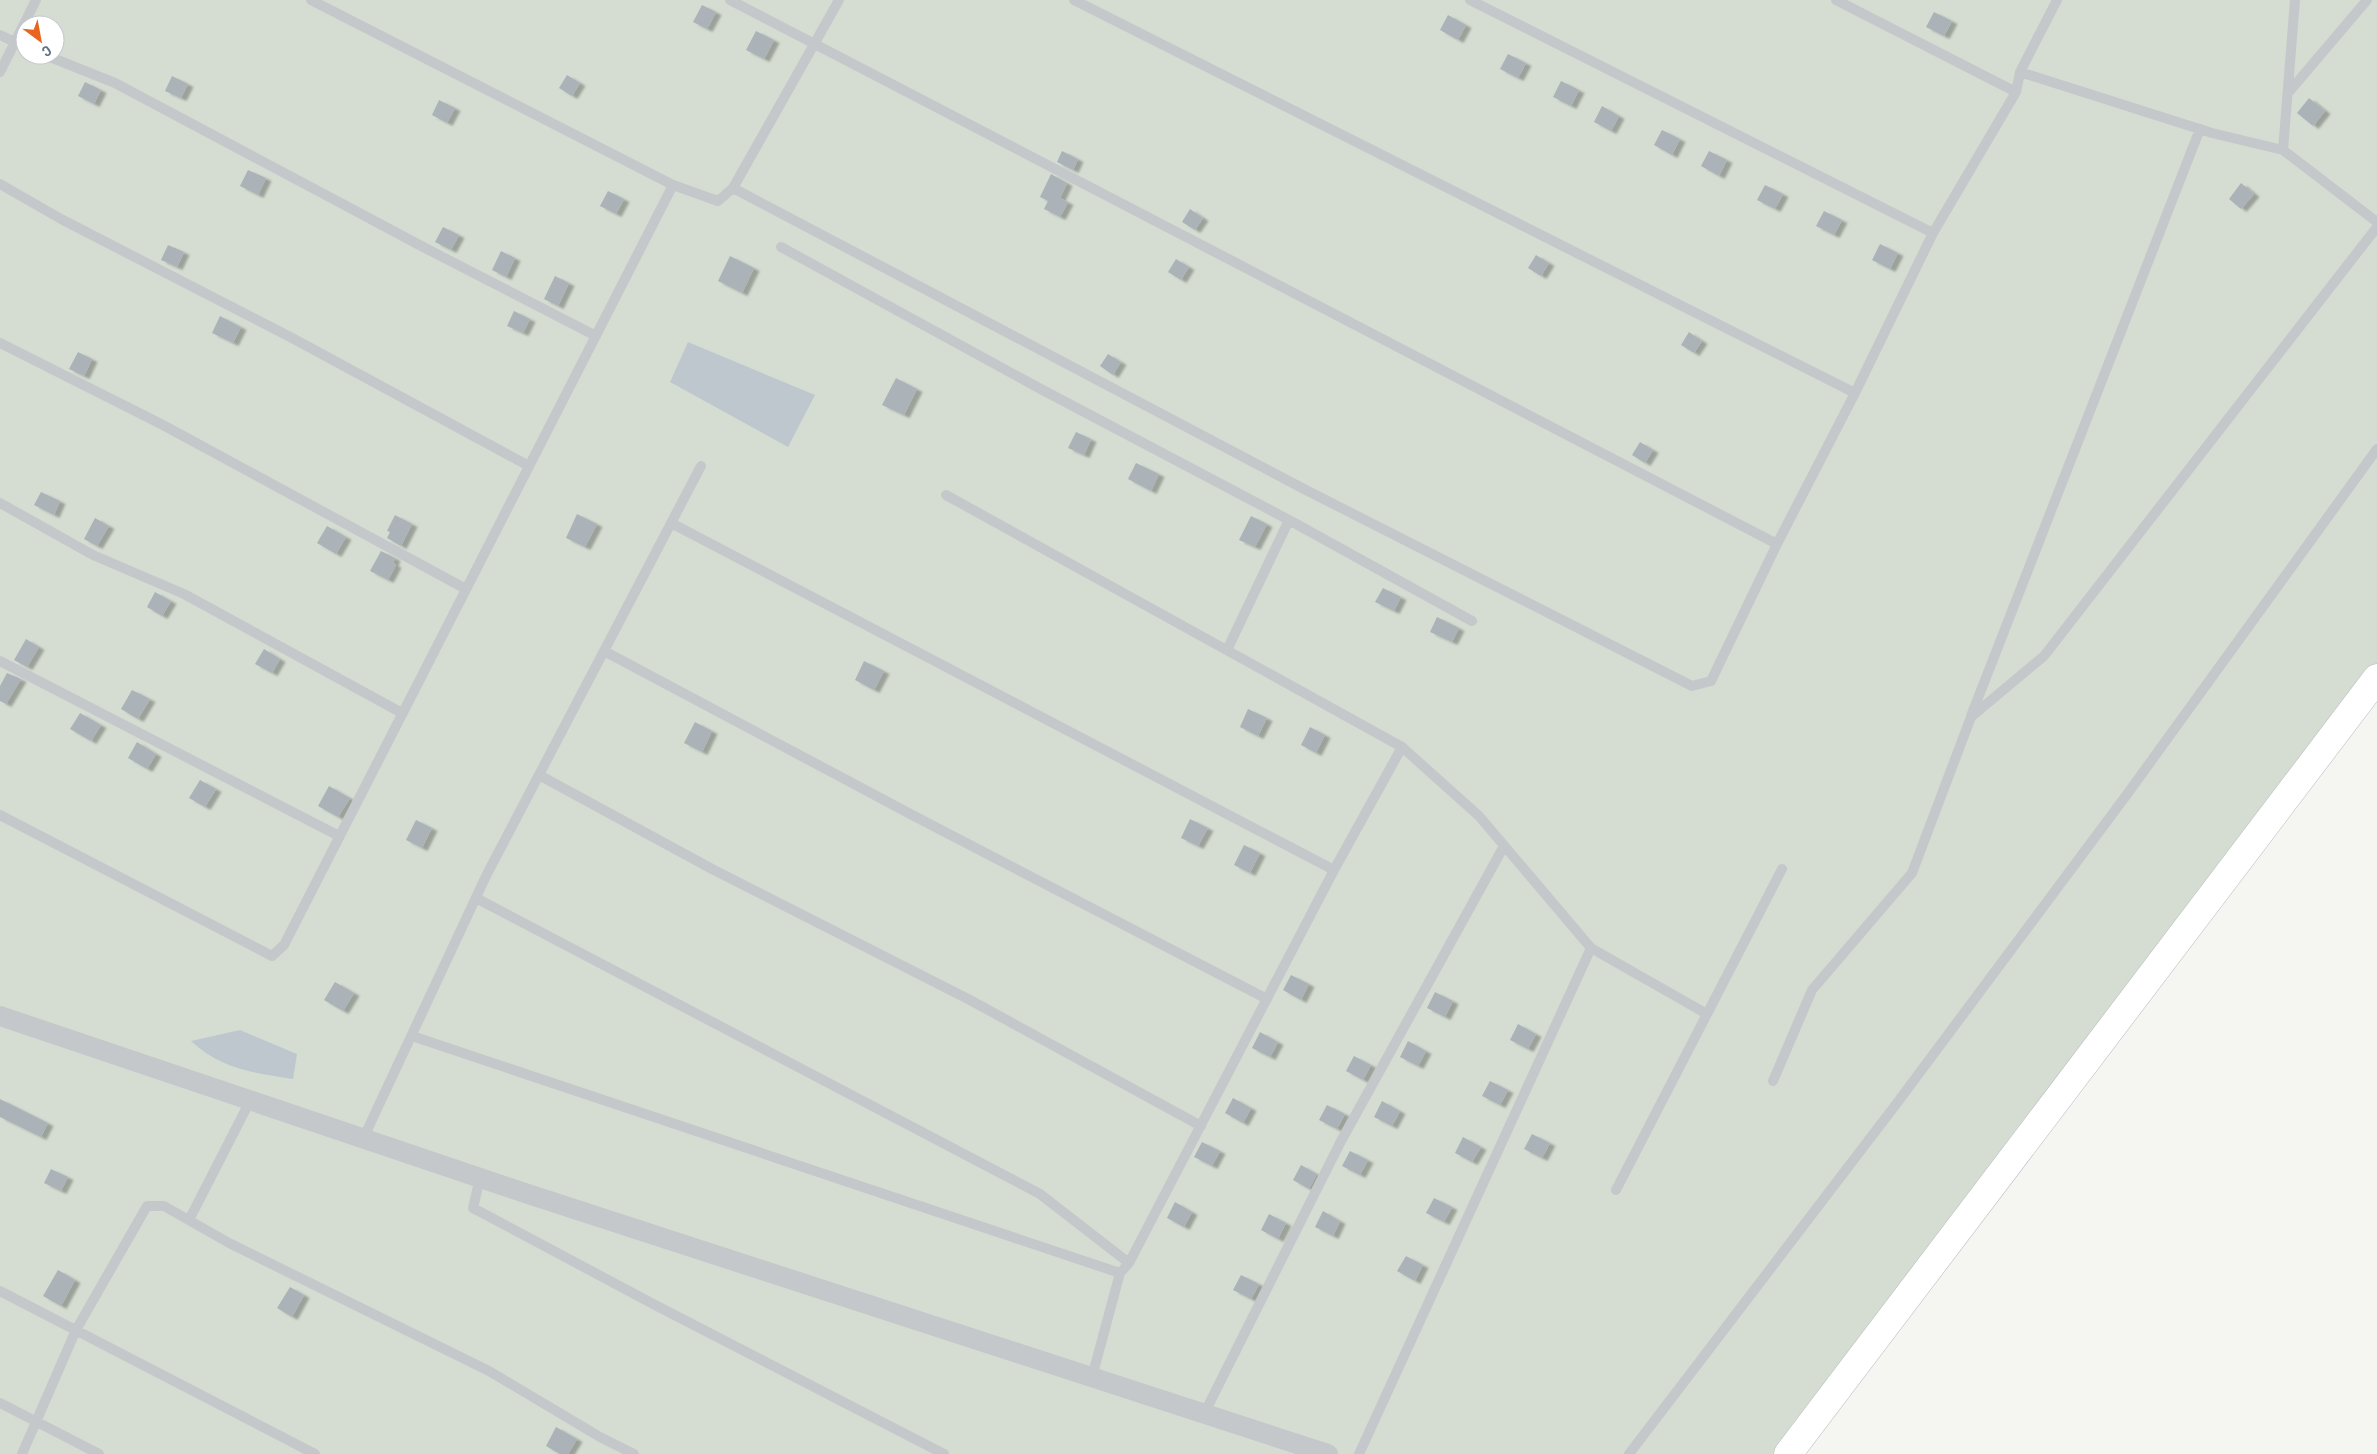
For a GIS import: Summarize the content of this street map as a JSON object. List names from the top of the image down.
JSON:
{
  "north": "bottom right"
}
